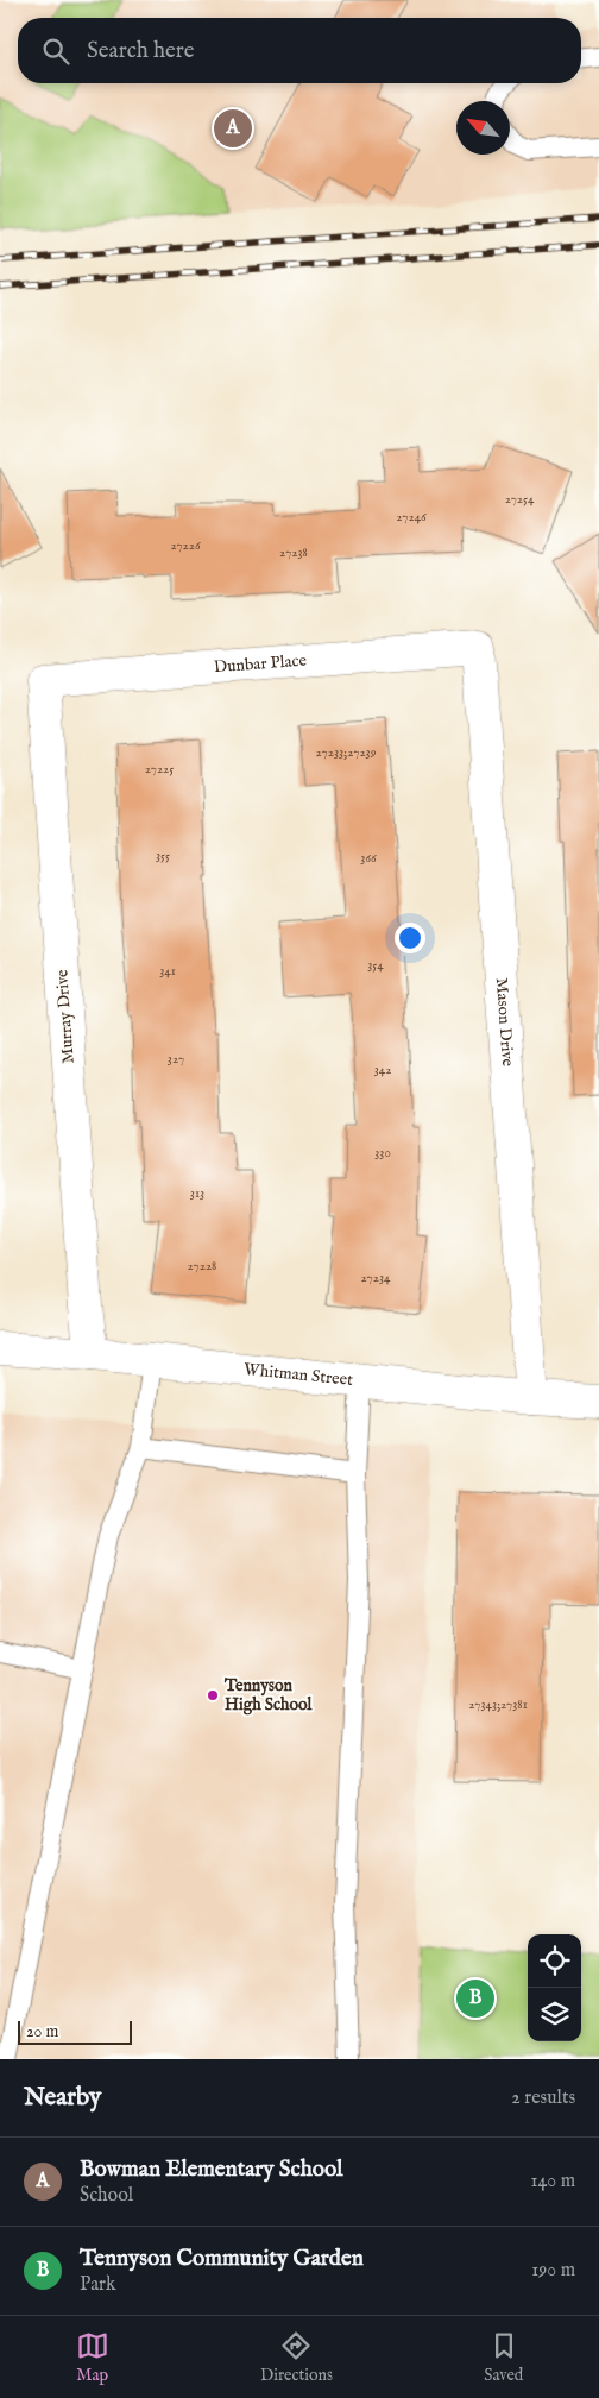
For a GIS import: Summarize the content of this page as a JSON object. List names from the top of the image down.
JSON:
{
  "streets": {
    "street": [
      "Dunbar Place",
      "Murray Drive",
      "Mason Drive",
      "Whitman Street"
    ]
  },
  "crossings": [
    ["Dunbar Place", "Murray Drive"],
    ["Dunbar Place", "Mason Drive"],
    ["Murray Drive", "Whitman Street"],
    ["Mason Drive", "Whitman Street"]
  ],
  "places": ["Tennyson High School"],
  "house_numbers": [
    "27254",
    "27246",
    "27226",
    "27238",
    "27233;27239",
    "27225",
    "355",
    "366",
    "354",
    "341",
    "327",
    "342",
    "330",
    "313",
    "27228",
    "27234",
    "27343;27381"
  ],
  "scale_bar": "20 m",
  "north": "top left",
  "page": {
    "search": "Search here",
    "pins": ["A", "B"],
    "scale": "20 m",
    "heading": ["Nearby", "2 results"],
    "list": [
      {
        "mark": "A",
        "name": "Bowman Elementary School",
        "note": "School",
        "value": "140 m"
      },
      {
        "mark": "B",
        "name": "Tennyson Community Garden",
        "note": "Park",
        "value": "190 m"
      }
    ],
    "nav": ["Map", "Directions", "Saved"]
  }
}
